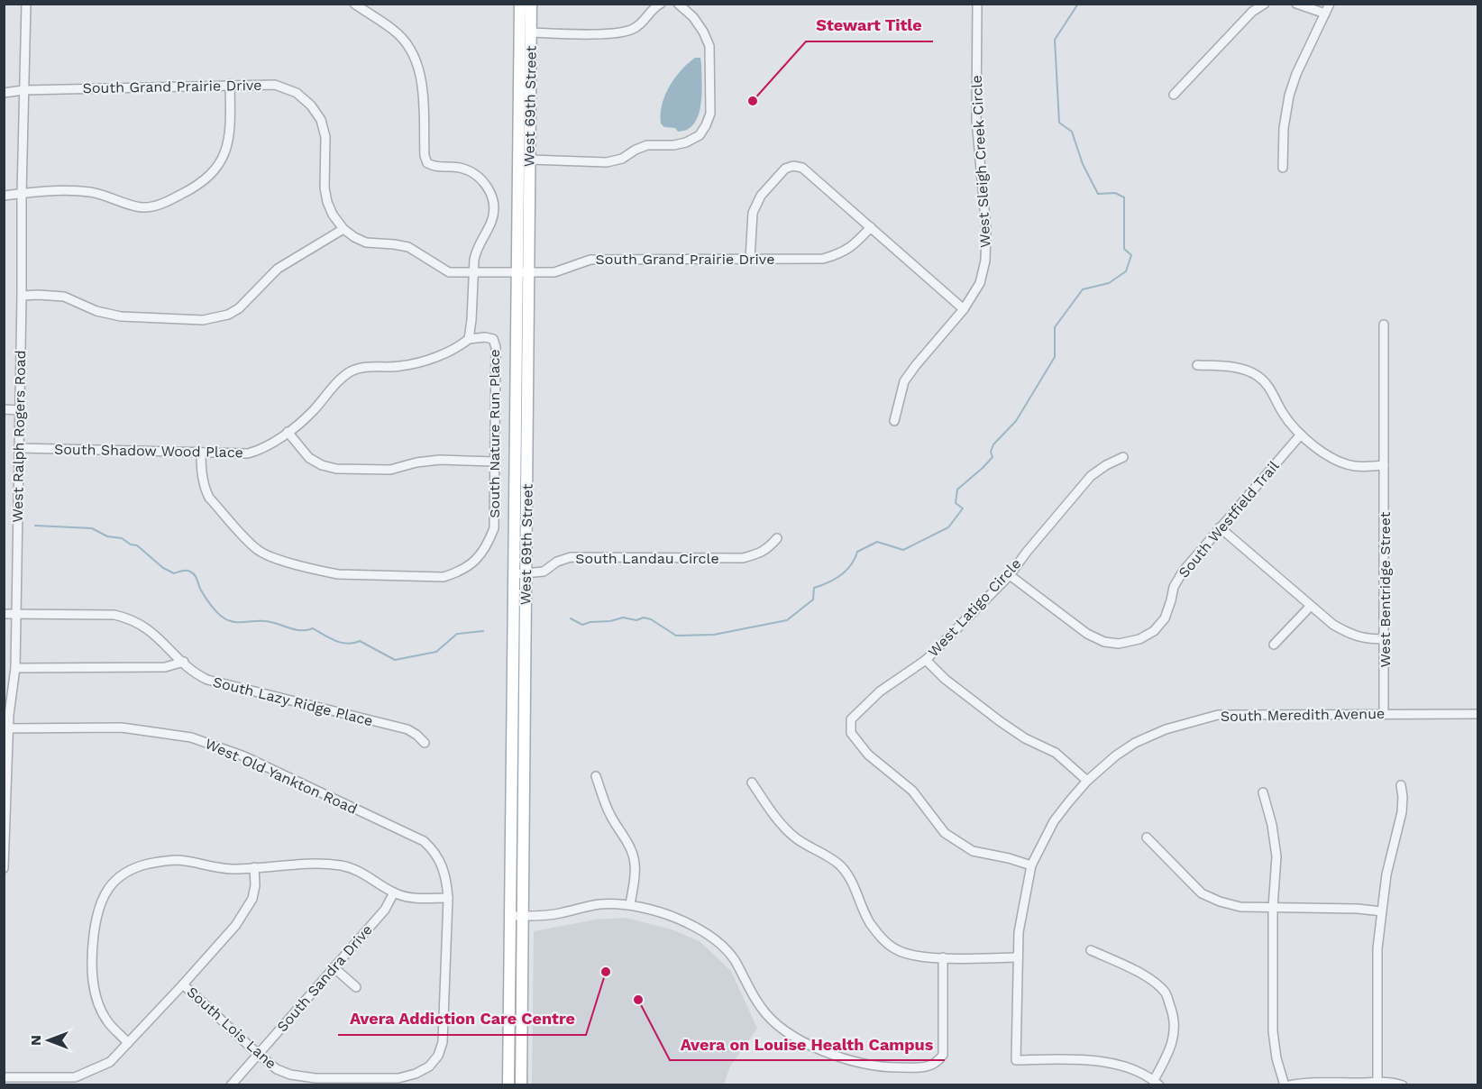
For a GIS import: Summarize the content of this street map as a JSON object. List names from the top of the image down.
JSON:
{
  "streets": {
    "main road": ["West 69th Street"],
    "street": [
      "South Grand Prairie Drive",
      "West Sleigh Creek Circle",
      "South Nature Run Place",
      "West Ralph Rogers Road",
      "South Shadow Wood Place",
      "South Westfield Trail",
      "South Landau Circle",
      "West Bentridge Street",
      "West Latigo Circle",
      "South Lazy Ridge Place",
      "South Meredith Avenue",
      "West Old Yankton Road",
      "South Sandra Drive",
      "South Lois Lane"
    ]
  },
  "crossings": [
    ["South Grand Prairie Drive", "West 69th Street"],
    ["South Grand Prairie Drive", "West Ralph Rogers Road"],
    ["West 69th Street", "South Landau Circle"],
    ["South Nature Run Place", "South Shadow Wood Place"],
    ["West Ralph Rogers Road", "South Shadow Wood Place"],
    ["West Ralph Rogers Road", "South Lazy Ridge Place"],
    ["West Ralph Rogers Road", "West Old Yankton Road"],
    ["South Westfield Trail", "West Latigo Circle"],
    ["West Bentridge Street", "South Meredith Avenue"],
    ["West Latigo Circle", "South Meredith Avenue"],
    ["West Old Yankton Road", "South Lois Lane"],
    ["South Sandra Drive", "South Lois Lane"]
  ],
  "places": ["Stewart Title", "Avera Addiction Care Centre", "Avera on Louise Health Campus"],
  "north": "left"
}
